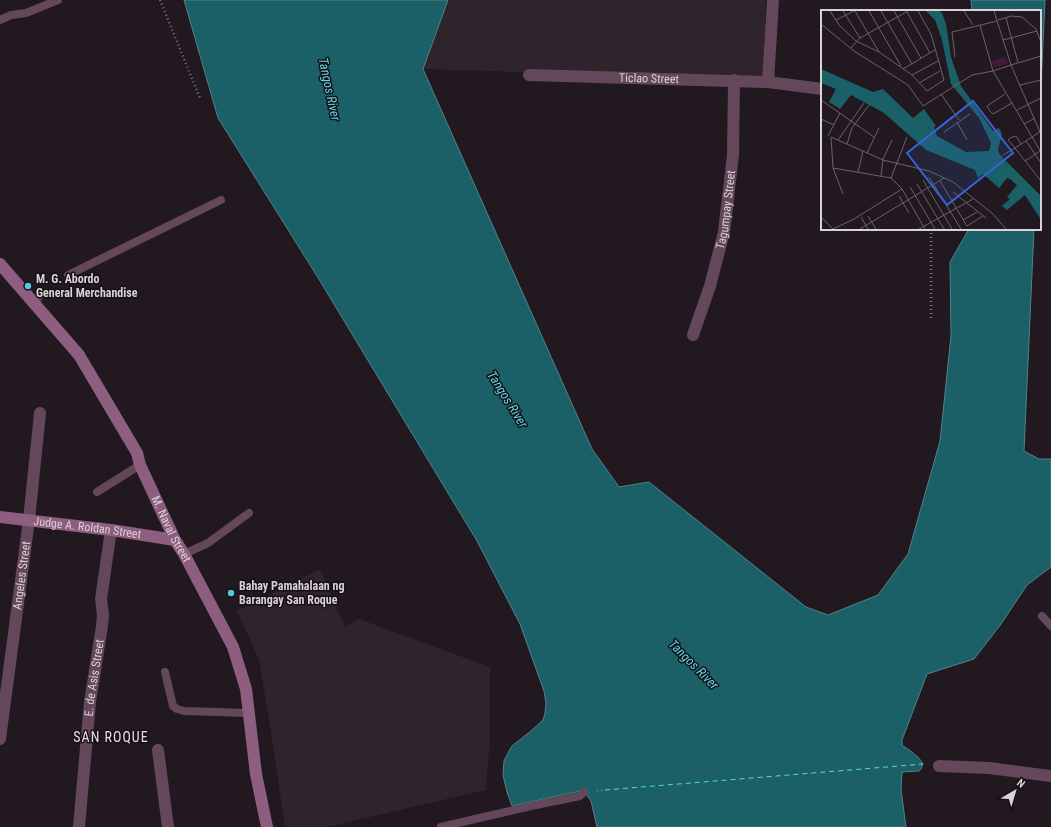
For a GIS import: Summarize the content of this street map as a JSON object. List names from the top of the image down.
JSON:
{
  "streets": {
    "main road": ["Judge A. Roldan Street", "M. Naval Street"],
    "street": [
      "Ticlao Street",
      "Tagumpay Street",
      "Angeles Street",
      "E. de Asis Street"
    ]
  },
  "crossings": [
    ["Ticlao Street", "Tagumpay Street"],
    ["Judge A. Roldan Street", "M. Naval Street"],
    ["Judge A. Roldan Street", "Angeles Street"],
    ["Judge A. Roldan Street", "E. de Asis Street"]
  ],
  "districts": ["SAN ROQUE"],
  "water": ["Tangos River"],
  "places": ["M. G. Abordo General Merchandise", "Bahay Pamahalaan ng Barangay San Roque"],
  "north": "top right"
}
